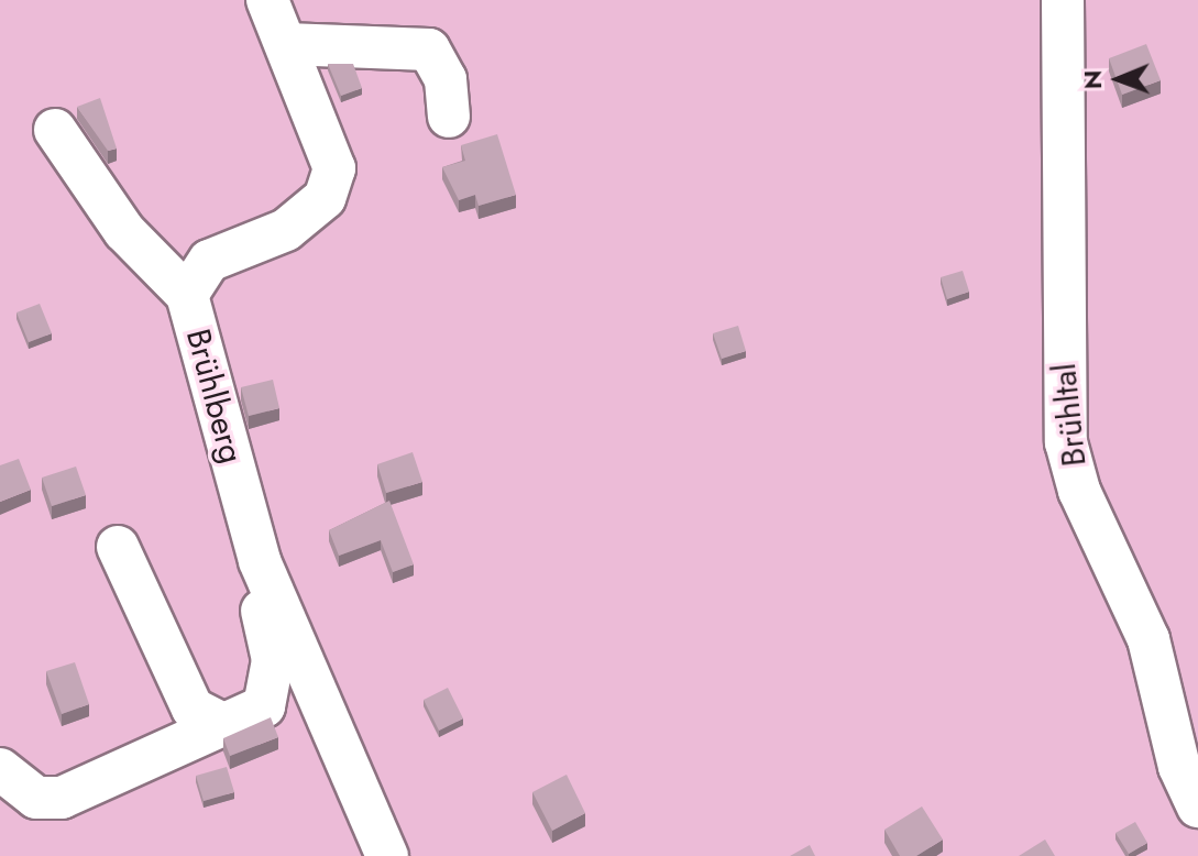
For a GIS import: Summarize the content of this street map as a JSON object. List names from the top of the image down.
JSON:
{
  "streets": {
    "lane": ["Brühlberg", "Brühltal"]
  },
  "north": "left"
}
